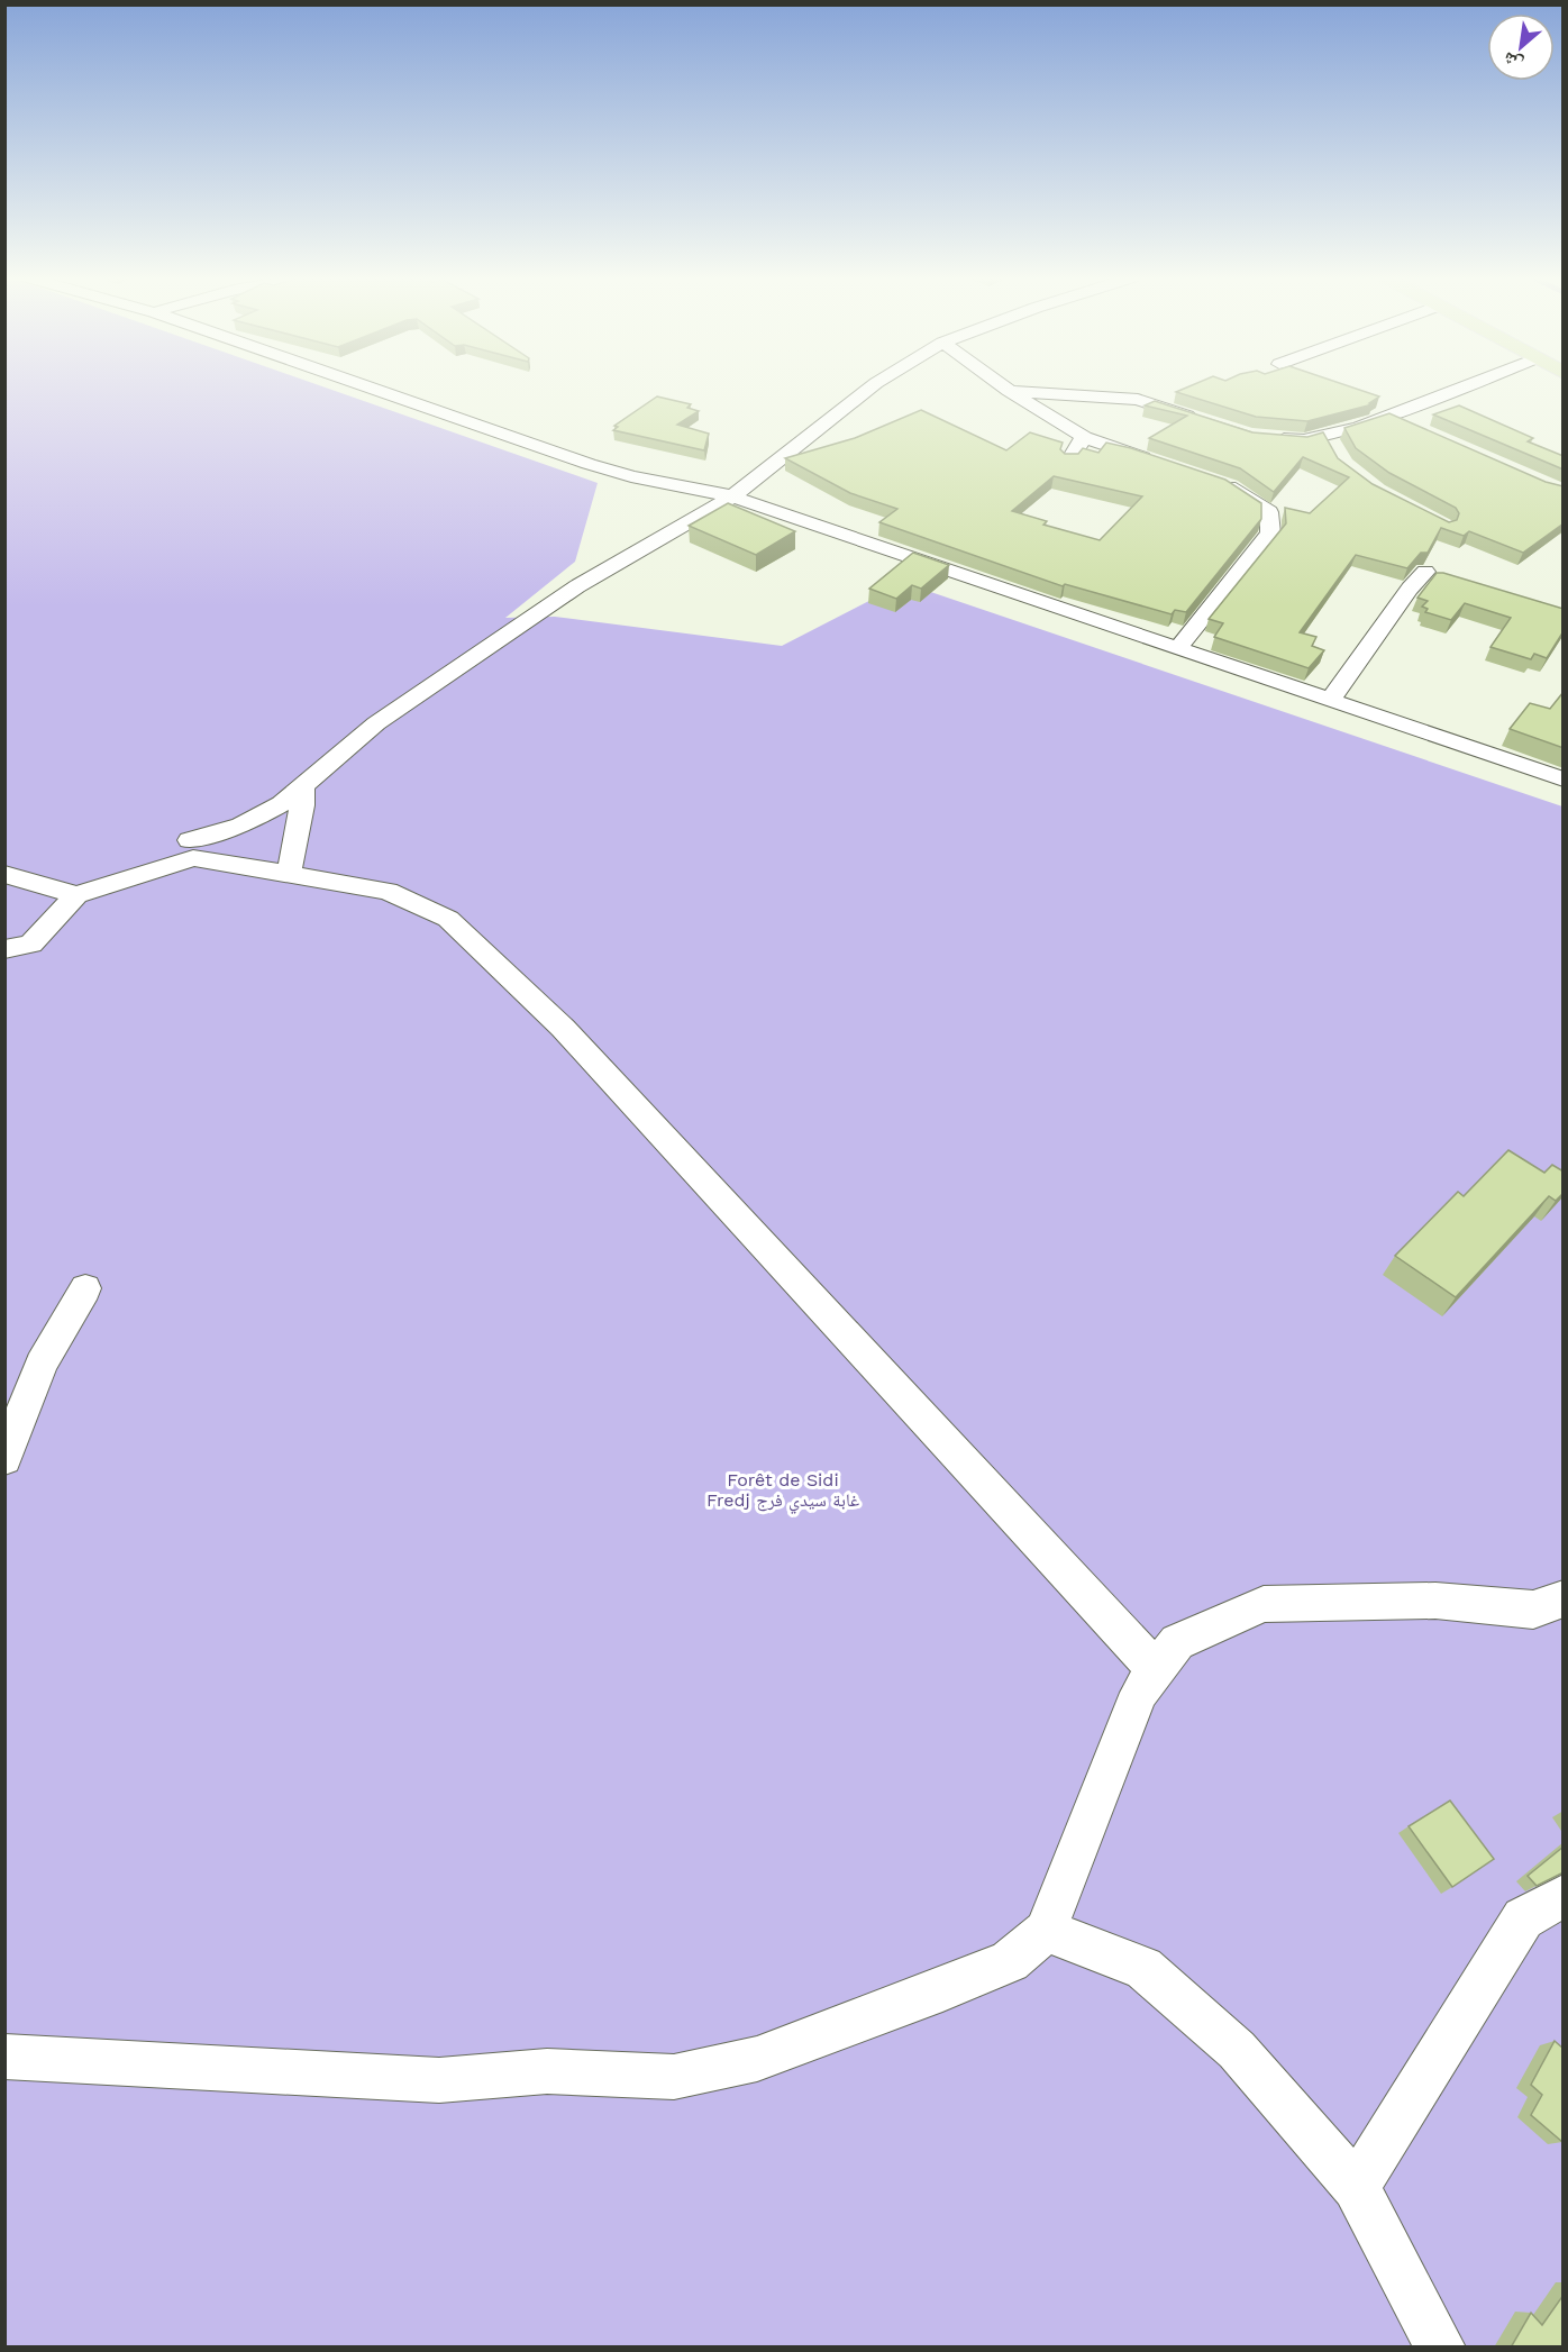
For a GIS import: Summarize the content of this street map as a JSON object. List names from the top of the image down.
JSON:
{
  "parks": ["Forêt de Sidi Fredj غابة سيدي فرج"],
  "north": "bottom left"
}
